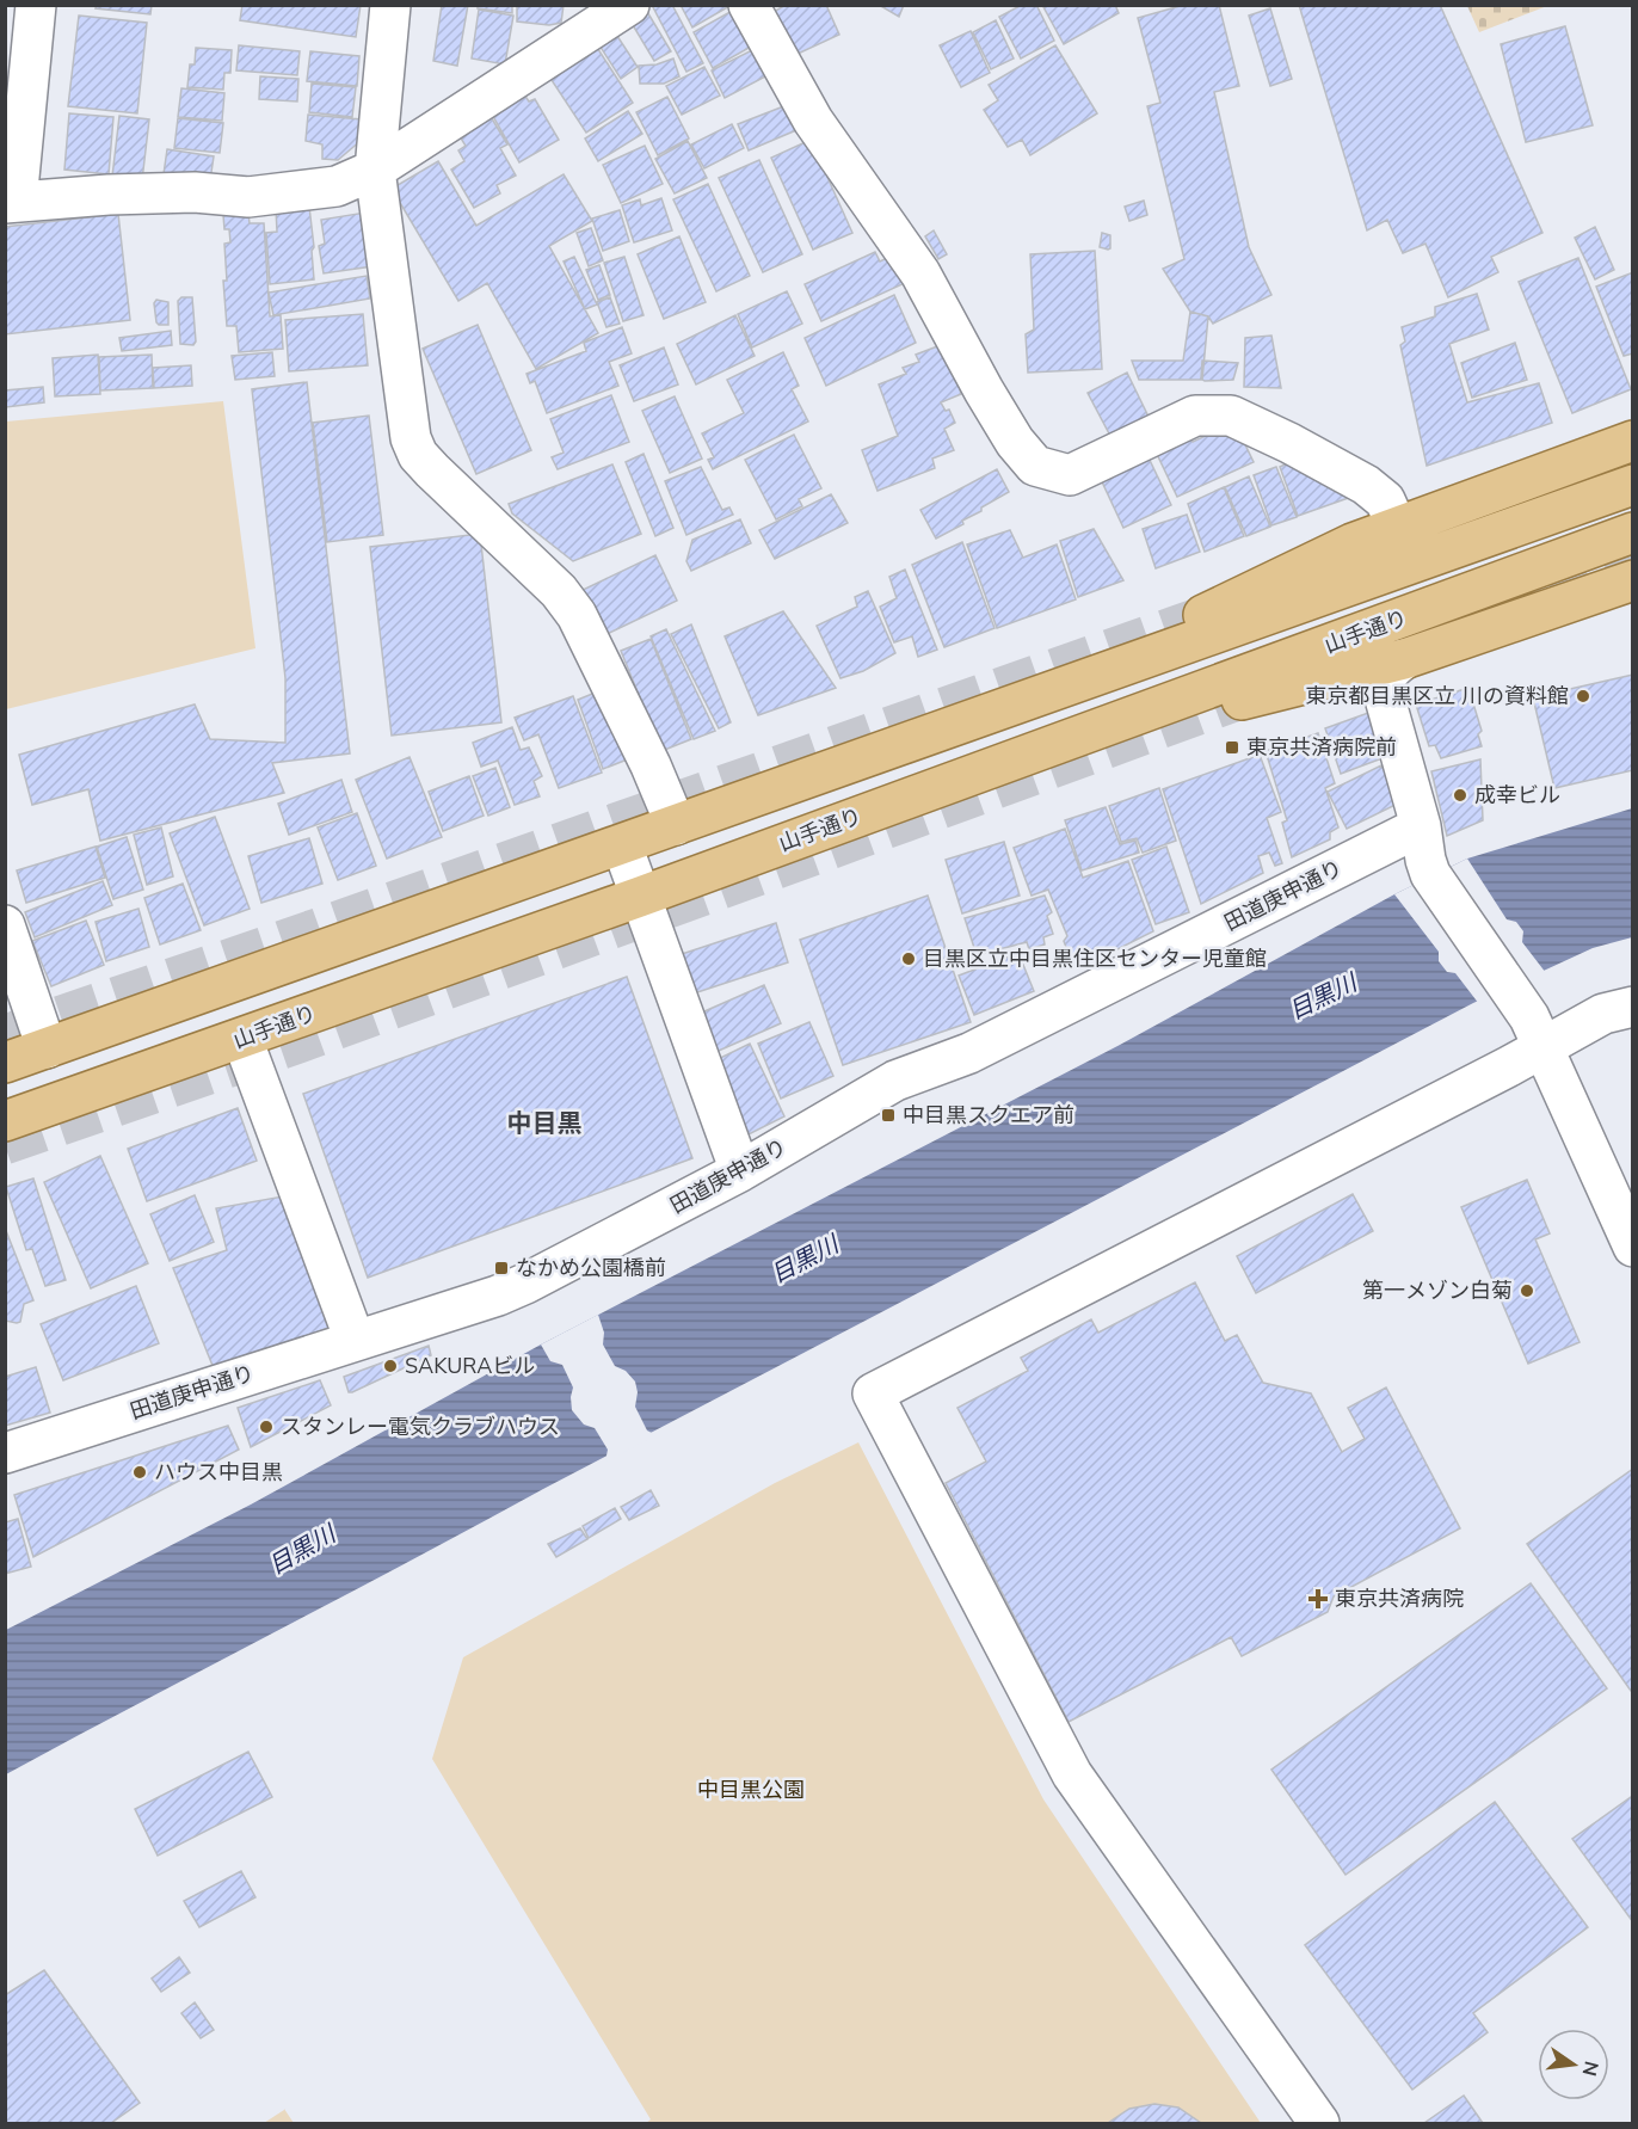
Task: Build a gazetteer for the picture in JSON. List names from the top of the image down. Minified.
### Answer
{"streets":{"main road":["山手通り"],"street":["田道庚申通り"]},"districts":["中目黒"],"water":["目黒川"],"parks":["中目黒公園"],"places":{"other":["東京都目黒区立 川の資料館","成幸ビル","目黒区立中目黒住区センター児童館","第一メゾン白菊","SAKURAビル","スタンレー電気クラブハウス","ハウス中目黒"],"transit":["東京共済病院前","中目黒スクエア前","なかめ公園橋前"],"health":["東京共済病院"]},"north":"right"}
